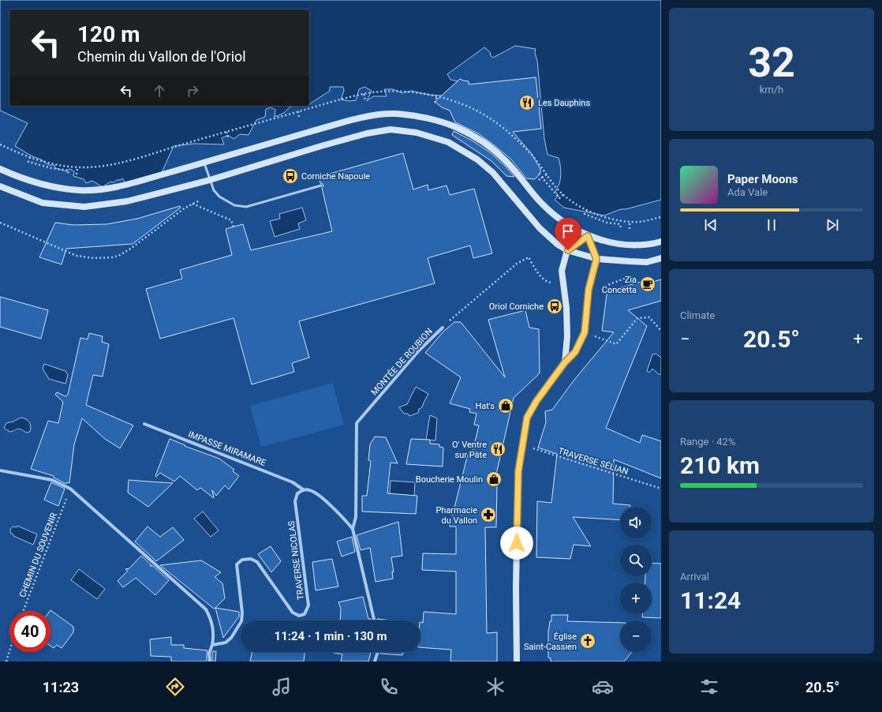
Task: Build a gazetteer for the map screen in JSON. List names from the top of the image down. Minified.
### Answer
{"streets":{"street":["MONTÉE DE ROUBION","IMPASSE MIRAMARE","TRAVERSE NICOLAS"],"path":["TRAVERSE SÉLIAN","CHEMIN DU SOUVENIR"]},"crossings":[["IMPASSE MIRAMARE","TRAVERSE NICOLAS"]],"places":{"restaurant":["Les Dauphins","O' Ventre sur Pâte"],"bus stop":["Corniche Napoule","Oriol Corniche"],"cafe":["Zia Concetta"],"shop":["Hat's","Boucherie Moulin"],"pharmacy":["Pharmacie du Vallon"],"church":["Église Saint-Cassien"]},"page":{"tile":[["32","km/h"],"Climate",["Range · 42%","210 km"],["Arrival","11:24"]],"turn":["120 m","Chemin du Vallon de l'Oriol"],"song":["Paper Moons","Ada Vale"],"heat":["−","20.5°","+"],"map_buttons":["+","−"],"limit":"40","trip":"11:24 · 1 min · 130 m","tabs":["11:23","20.5°"]}}
